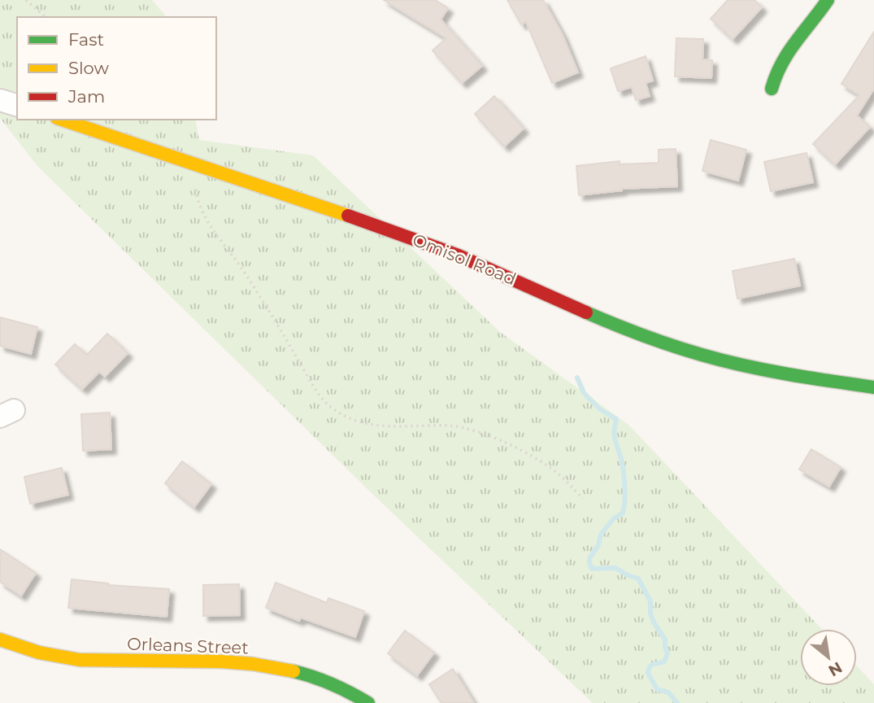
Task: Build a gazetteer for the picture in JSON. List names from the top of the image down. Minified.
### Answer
{"streets":{"street":["Omisol Road","Orleans Street"]},"legend":["Fast","Slow","Jam"],"north":"bottom right"}
